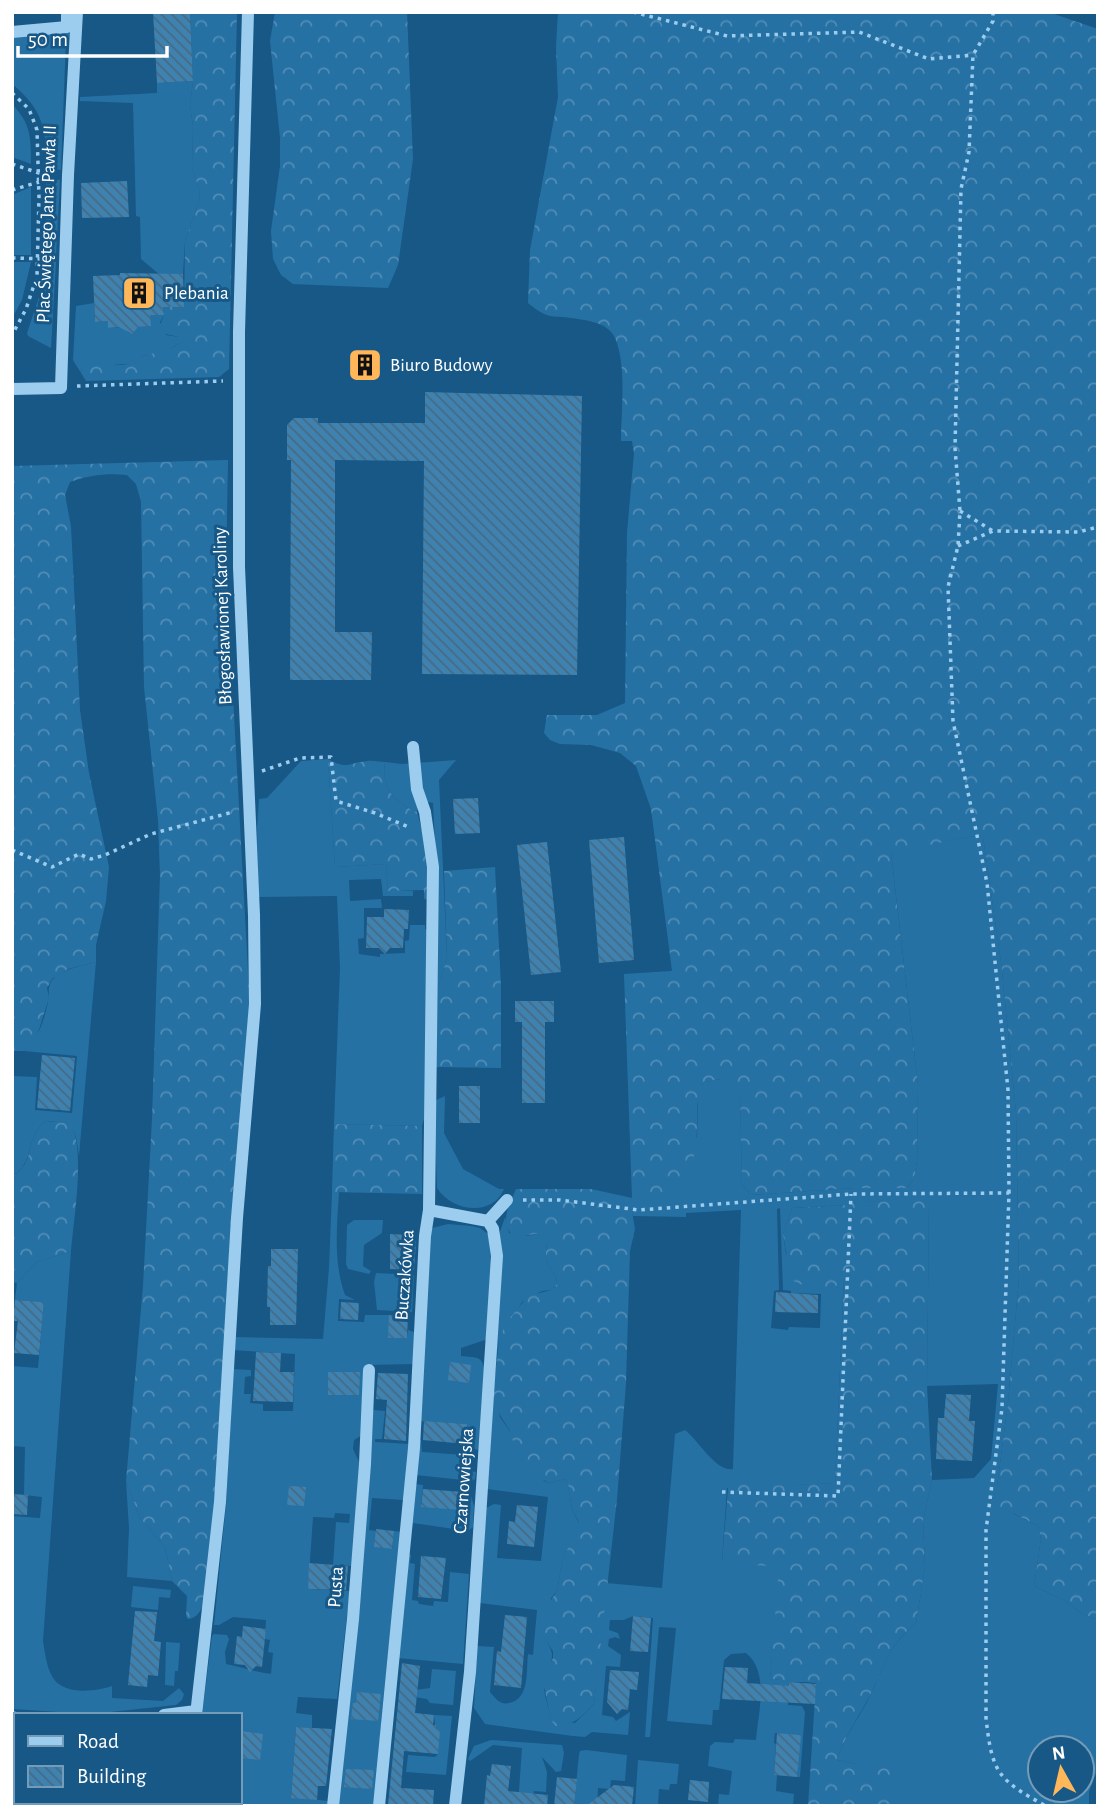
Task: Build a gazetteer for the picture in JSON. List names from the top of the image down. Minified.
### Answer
{"streets":{"street":["Plac Świętego Jana Pawła II","Błogosławionej Karoliny","Buczakówka","Czarnowiejska","Pusta"]},"places":{"building":["Plebania","Biuro Budowy"]},"legend":["Road","Building"],"scale_bar":"50 m","north":"top"}
